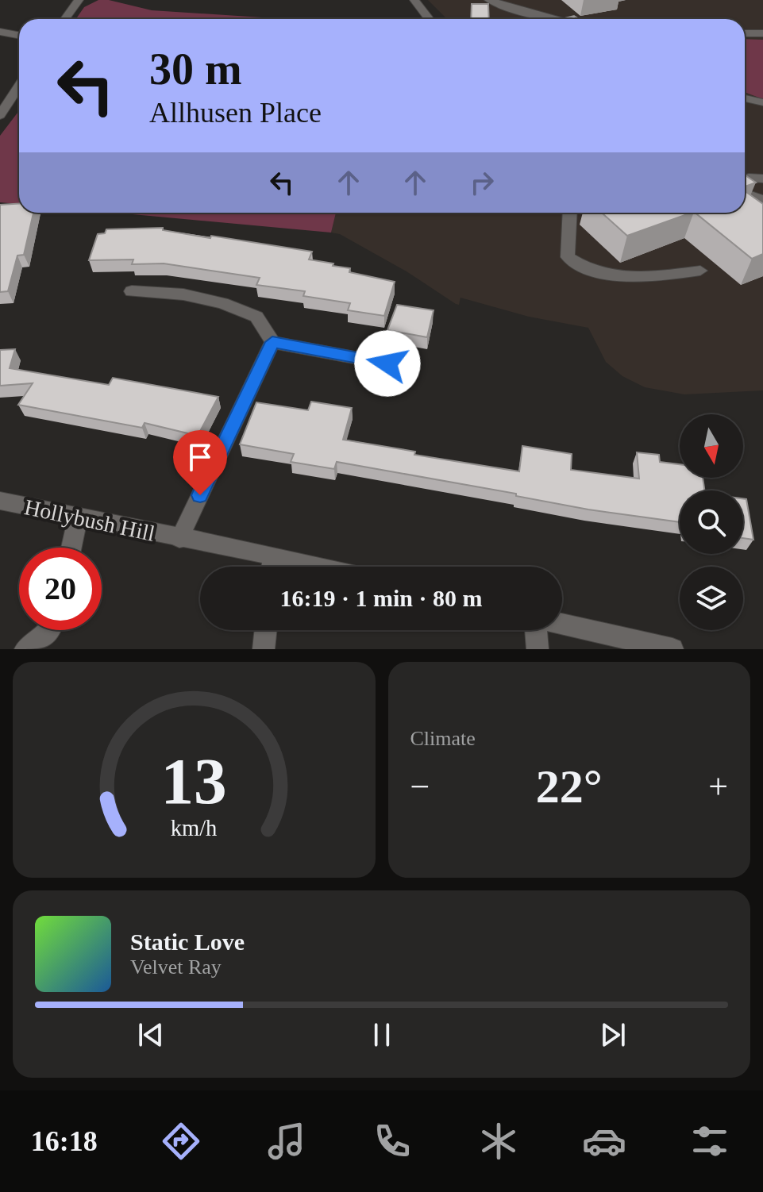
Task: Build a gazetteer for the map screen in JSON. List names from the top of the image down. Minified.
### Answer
{"streets":{"street":["Hollybush Hill"]},"north":"bottom","page":{"turn":["30 m","Allhusen Place"],"limit":"20","trip":"16:19 · 1 min · 80 m","tile":"Climate","heat":["−","22°","+"],"song":["Static Love","Velvet Ray"],"tabs":"16:18","gauge":["13","km/h"]}}
